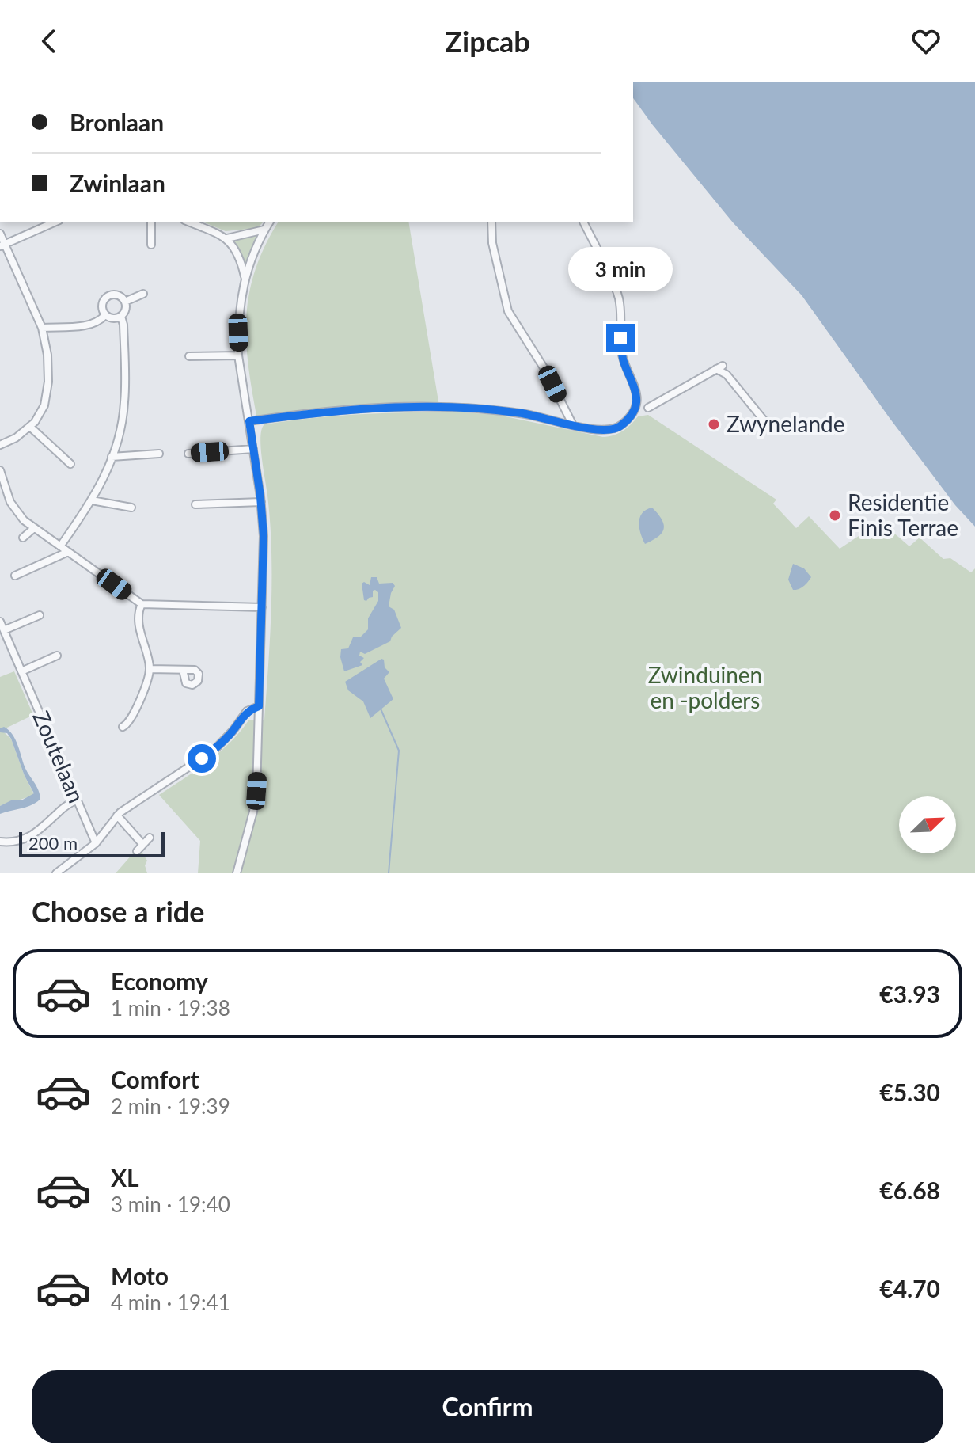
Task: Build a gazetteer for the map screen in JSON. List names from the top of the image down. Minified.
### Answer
{"streets":{"street":["Zoutelaan"]},"parks":["Zwinduinen en -polders"],"places":["Zwynelande","Residentie Finis Terrae"],"scale_bar":"200 m","north":"top right","page":{"header":"Zipcab","banner":["Bronlaan","Zwinlaan"],"bubble":"3 min","scale":"200 m","heading":"Choose a ride","list":[{"name":"Economy","note":"1 min · 19:38","value":"€3.93"},{"name":"Comfort","note":"2 min · 19:39","value":"€5.30"},{"name":"XL","note":"3 min · 19:40","value":"€6.68"},{"name":"Moto","note":"4 min · 19:41","value":"€4.70"}],"buttons":"Confirm"}}
